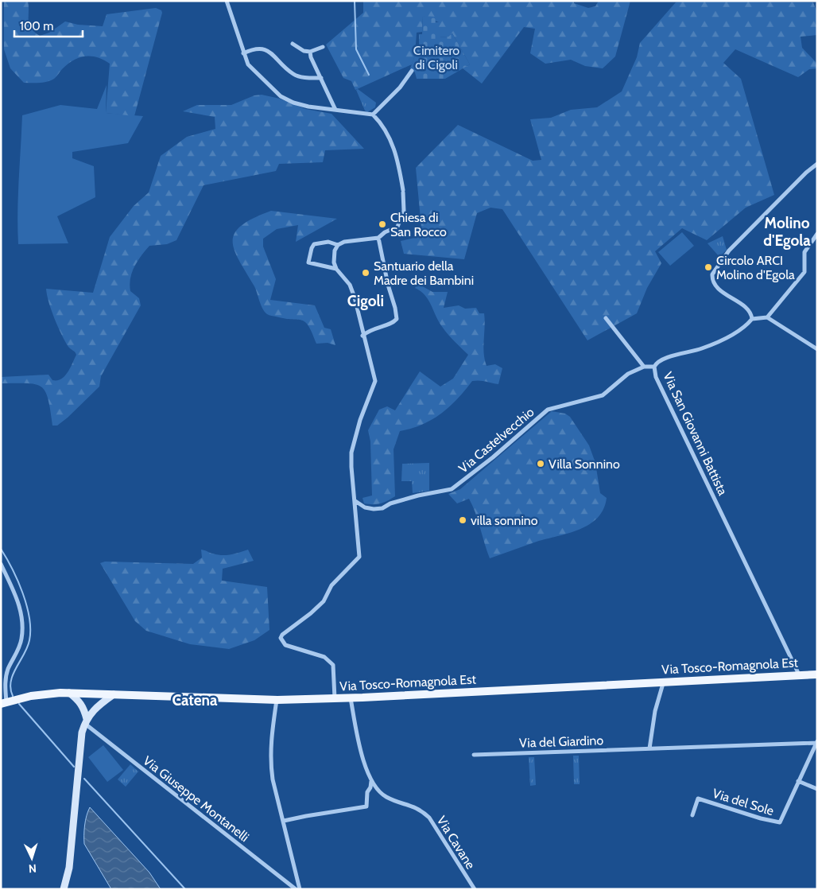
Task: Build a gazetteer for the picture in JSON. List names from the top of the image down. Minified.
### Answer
{"streets":{"main road":["Via Tosco-Romagnola Est"],"street":["Via San Giovanni Battista","Via Castelvecchio","Via del Giardino","Via Giuseppe Montanelli","Via del Sole","Via Cavane"]},"crossings":[["Via San Giovanni Battista","Via Castelvecchio"],["Via San Giovanni Battista","Via Tosco-Romagnola Est"],["Via Tosco-Romagnola Est","Via Cavane"],["Via del Giardino","Via del Sole"]],"districts":["Molino d'Egola","Cigoli","Catena"],"parks":["Cimitero di Cigoli"],"places":["Chiesa di San Rocco","Circolo ARCI Molino d'Egola","Santuario della Madre dei Bambini","Villa Sonnino","villa sonnino"],"scale_bar":"100 m","north":"bottom"}
